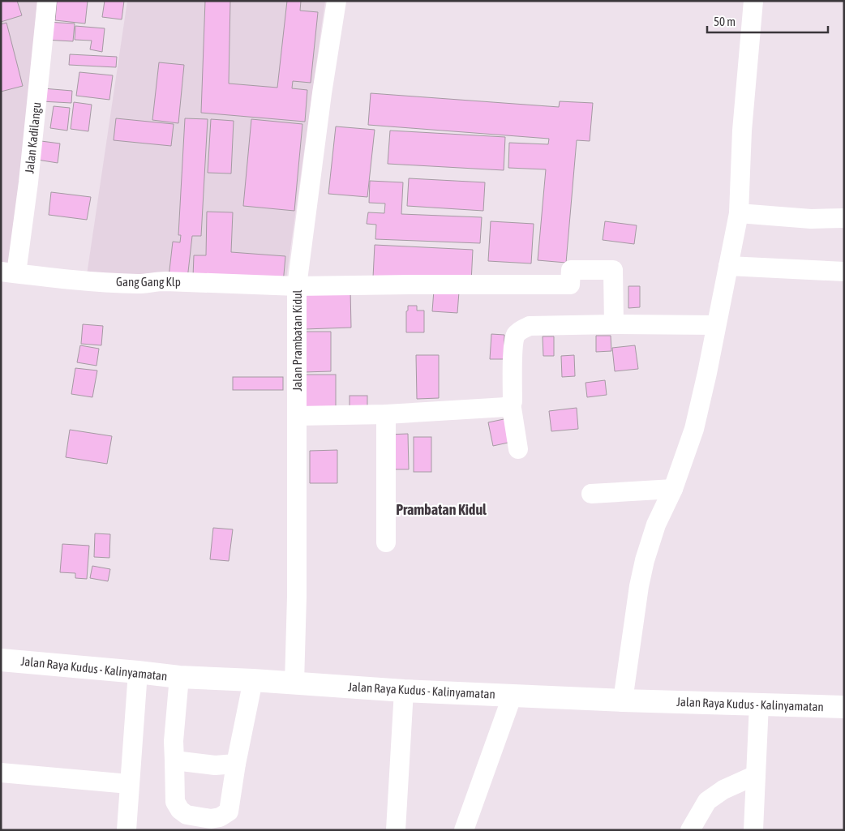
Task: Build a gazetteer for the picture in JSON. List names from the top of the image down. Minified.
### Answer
{"streets":{"main road":["Jalan Raya Kudus - Kalinyamatan"],"street":["Jalan Kadilangu","Gang Gang Klp","Jalan Prambatan Kidul"]},"crossings":[["Jalan Kadilangu","Gang Gang Klp"],["Gang Gang Klp","Jalan Prambatan Kidul"],["Jalan Prambatan Kidul","Jalan Raya Kudus - Kalinyamatan"]],"districts":["Prambatan Kidul"],"scale_bar":"50 m"}
